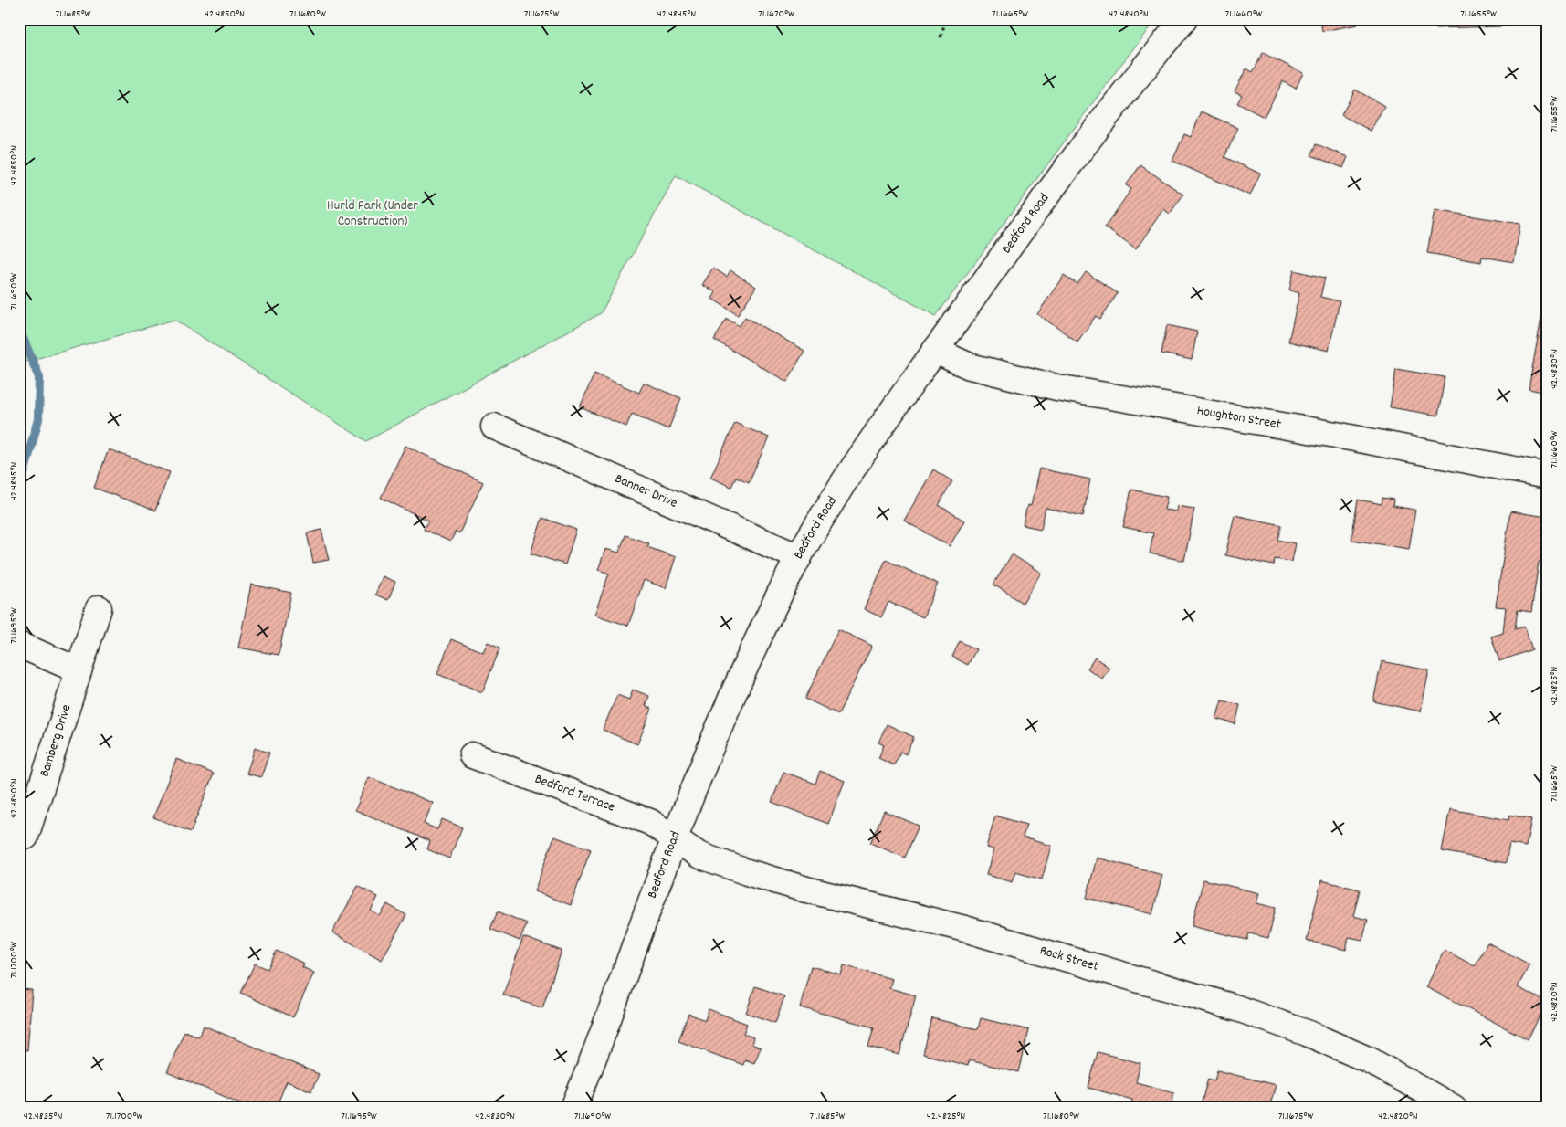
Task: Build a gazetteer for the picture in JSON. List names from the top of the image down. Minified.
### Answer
{"streets":{"street":["Bedford Road","Houghton Street","Banner Drive","Bamberg Drive","Bedford Terrace","Rock Street"]},"crossings":[["Bedford Road","Houghton Street"],["Bedford Road","Banner Drive"],["Bedford Road","Bedford Terrace"],["Bedford Road","Rock Street"],["Bedford Terrace","Rock Street"]],"parks":["Hurld Park (Under Construction)"],"coordinates":["71.1685°W","42.4850°N","71.1680°W","71.1675°W","42.4845°N","71.1670°W","71.1665°W","42.4840°N","71.1660°W","71.1655°W","71.1690°W","42.4830°N","71.1695°W","42.4825°N","71.1700°W","42.4820°N","42.4835°N"]}
